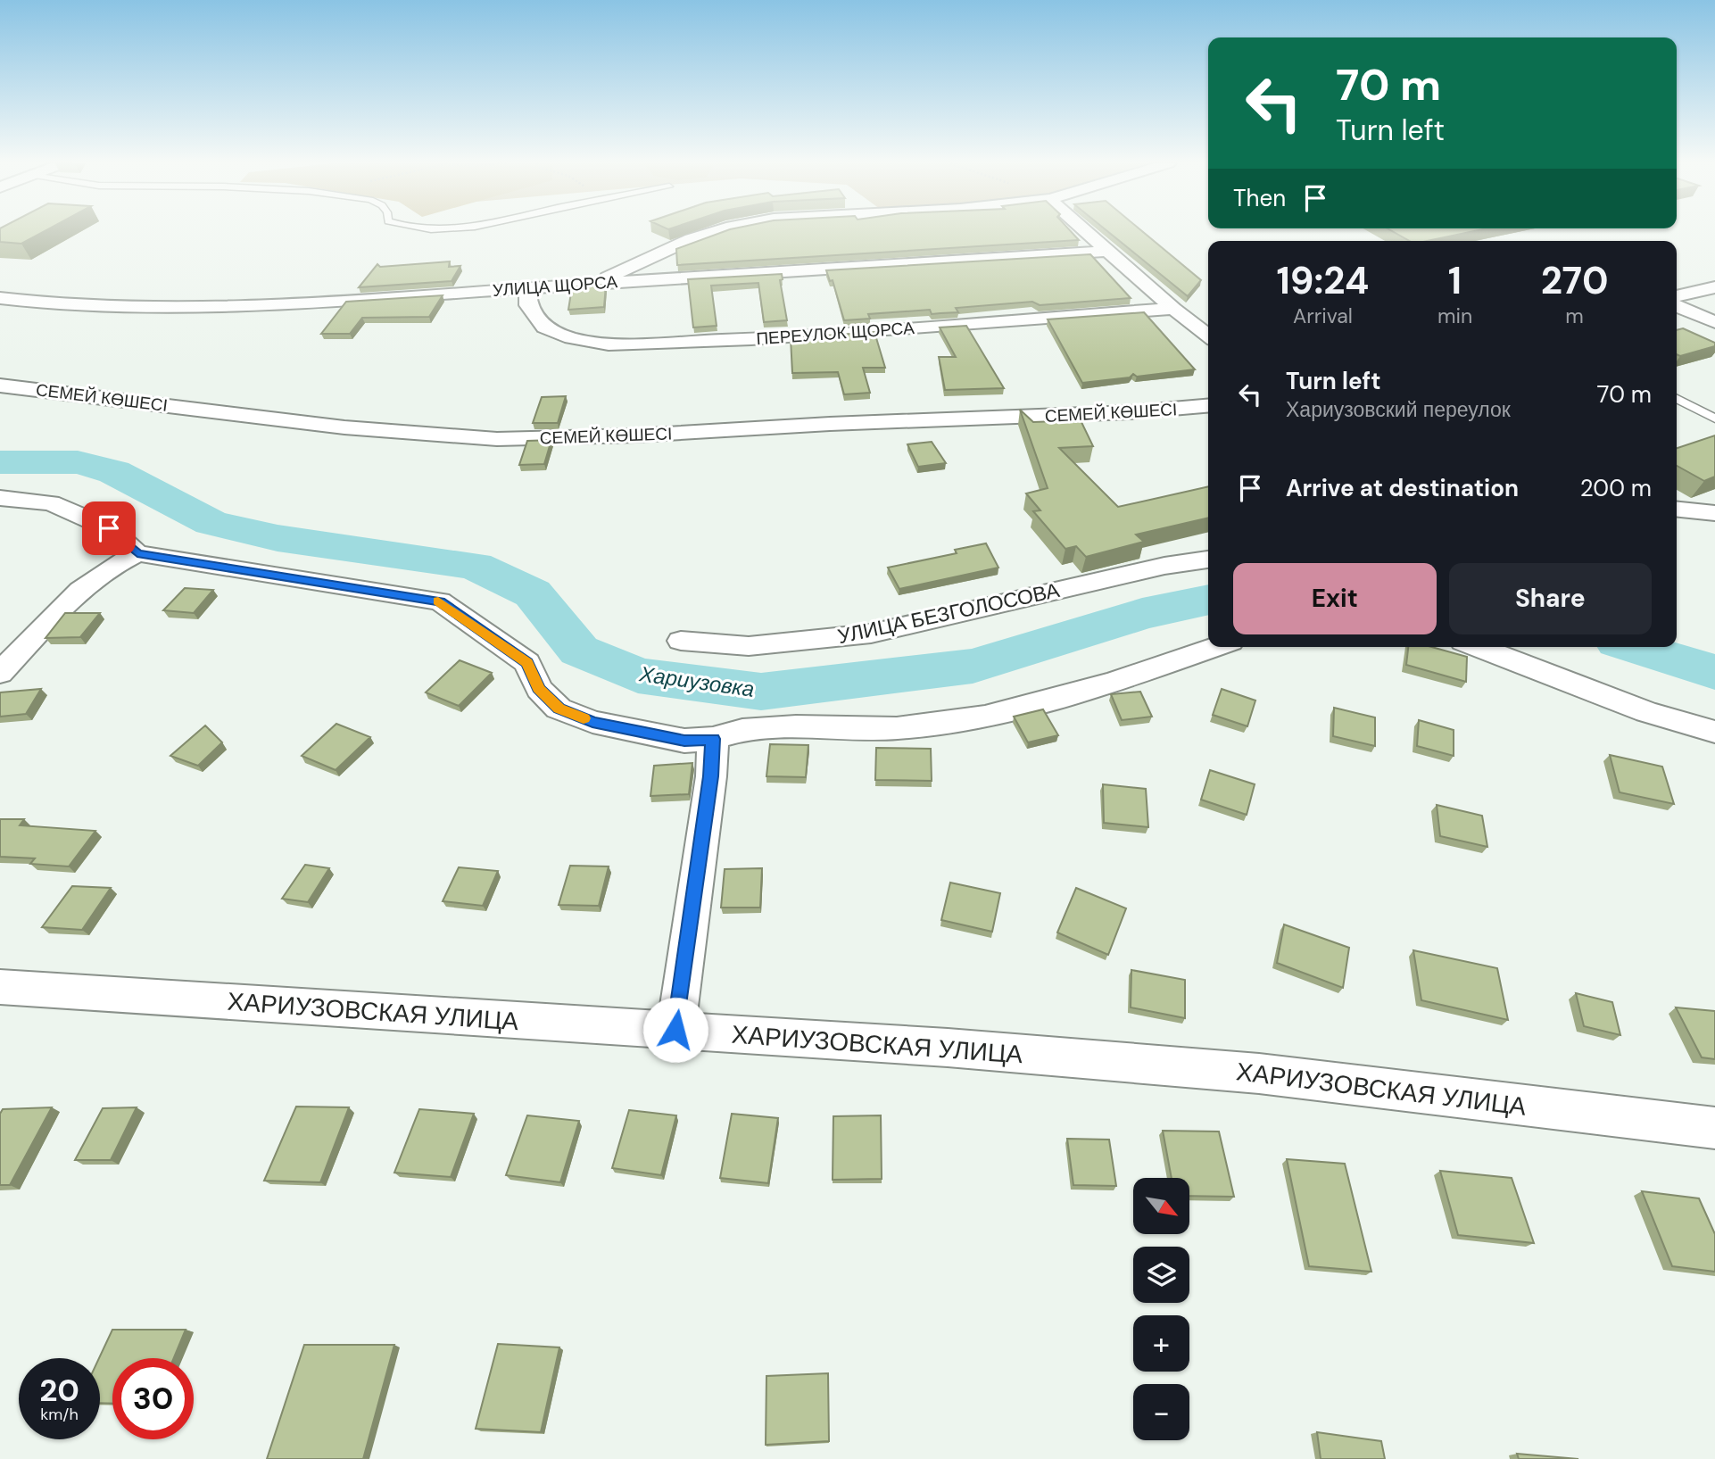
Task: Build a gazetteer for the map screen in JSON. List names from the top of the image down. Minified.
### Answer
{"streets":{"street":["УЛИЦА ЩОРСА","ПЕРЕУЛОК ЩОРСА","СЕМЕЙ КӨШЕСІ","УЛИЦА БЕЗГОЛОСОВА","ХАРИУЗОВСКАЯ УЛИЦА"]},"crossings":[["УЛИЦА ЩОРСА","ПЕРЕУЛОК ЩОРСА"]],"water":["Хариузовка"],"north":"bottom right","page":{"turn":["70 m","Turn left"],"then":"Then","eta":["19:24","Arrival","1","min","270","m"],"list":[{"name":"Turn left","note":"Хариузовский переулок","value":"70 m"},{"name":"Arrive at destination","value":"200 m"}],"buttons":["Exit","Share"],"map_buttons":["+","−"],"speed":"20 km/h","limit":"30"}}
